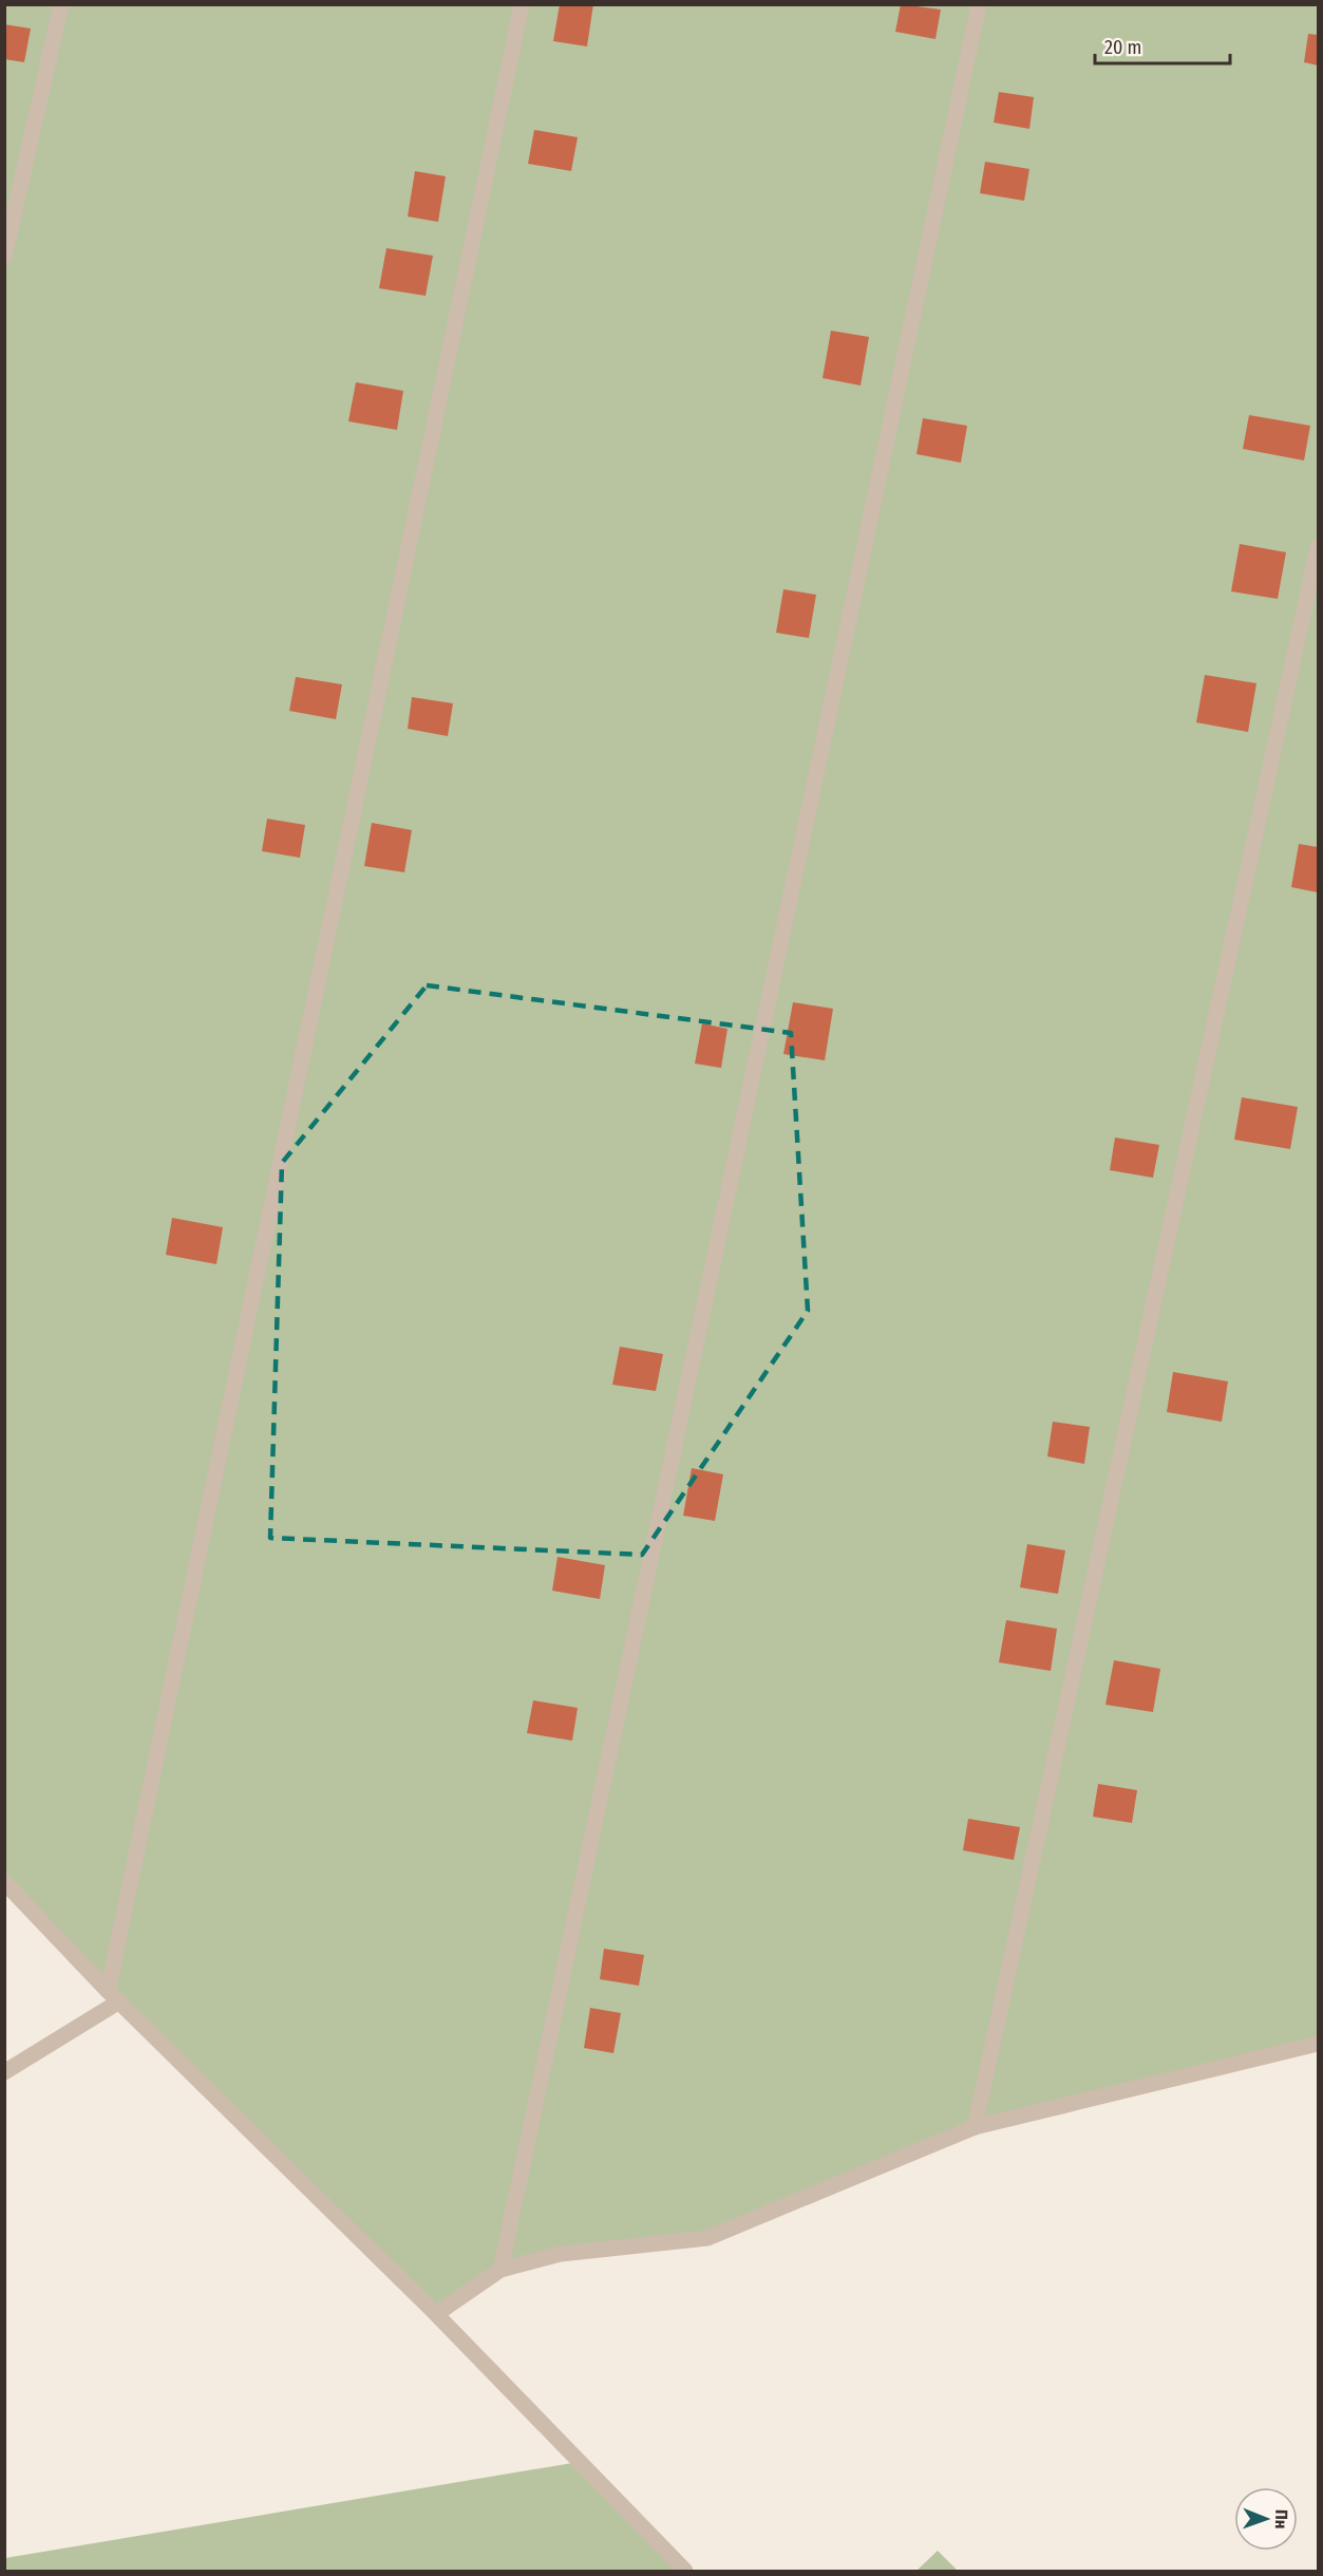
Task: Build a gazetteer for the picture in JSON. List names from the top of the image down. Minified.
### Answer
{"scale_bar":"20 m","north":"right"}
